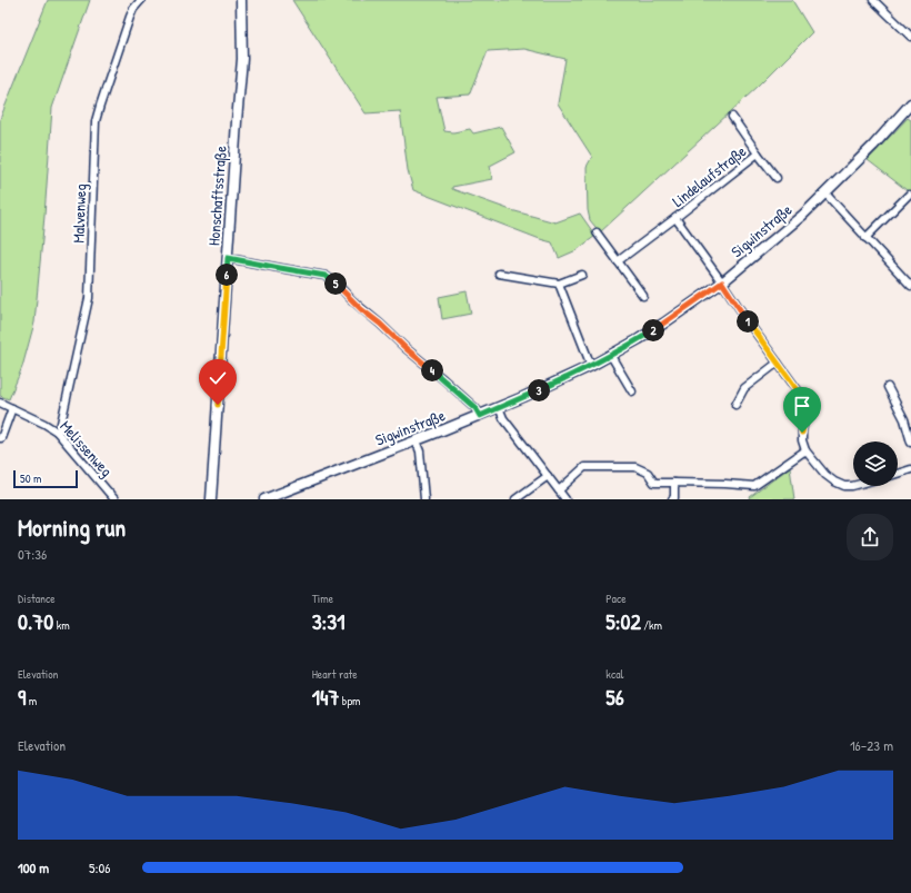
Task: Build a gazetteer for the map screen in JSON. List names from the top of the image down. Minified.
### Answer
{"streets":{"street":["Lindelaufstraße","Honschaftsstraße","Malvenweg","Sigwinstraße","Melissenweg"]},"crossings":[["Lindelaufstraße","Sigwinstraße"],["Malvenweg","Melissenweg"]],"scale_bar":"50 m","page":{"pins":["6","5","1","2","4","3"],"scale":"50 m","heading":["Morning run","07:36"],"stats":[["Distance","0.70 km"],["Time","3:31"],["Pace","5:02 /km"],["Elevation","9 m"],["Heart rate","147 bpm"],["kcal","56"]],"chart":["Elevation","16–23 m"],"list":[{"name":"100 m","note":"5:06"}]}}
